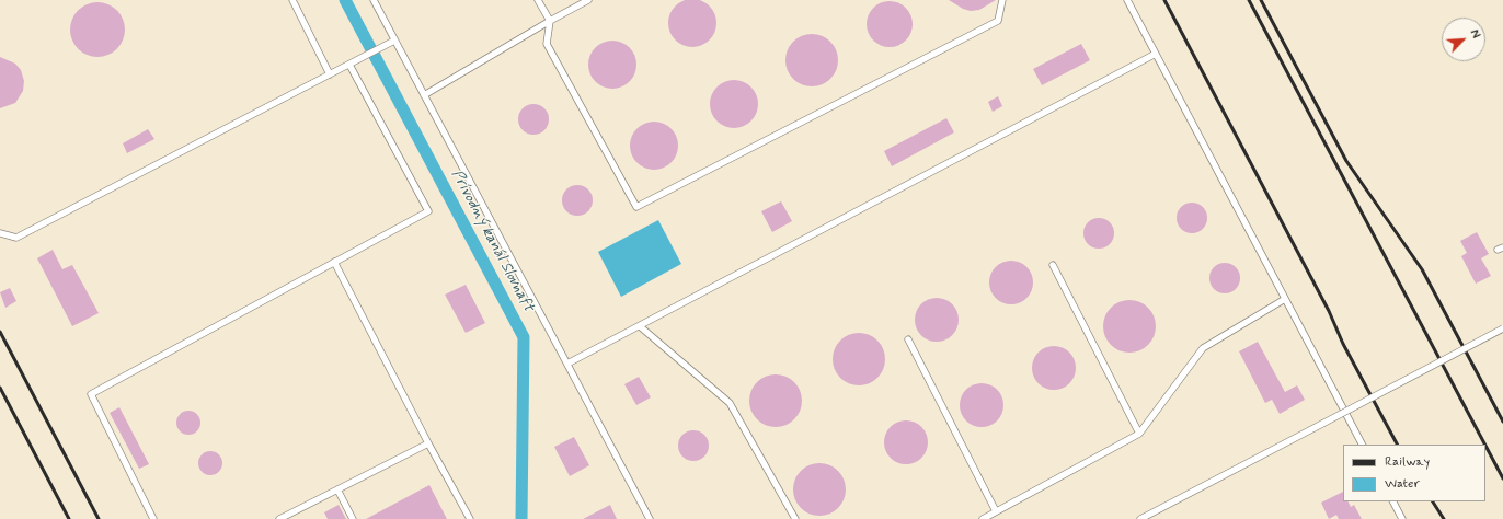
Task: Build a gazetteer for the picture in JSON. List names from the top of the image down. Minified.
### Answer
{"water":["Prívodný kanál Slovnaft"],"legend":["Railway","Water"],"north":"top right"}
